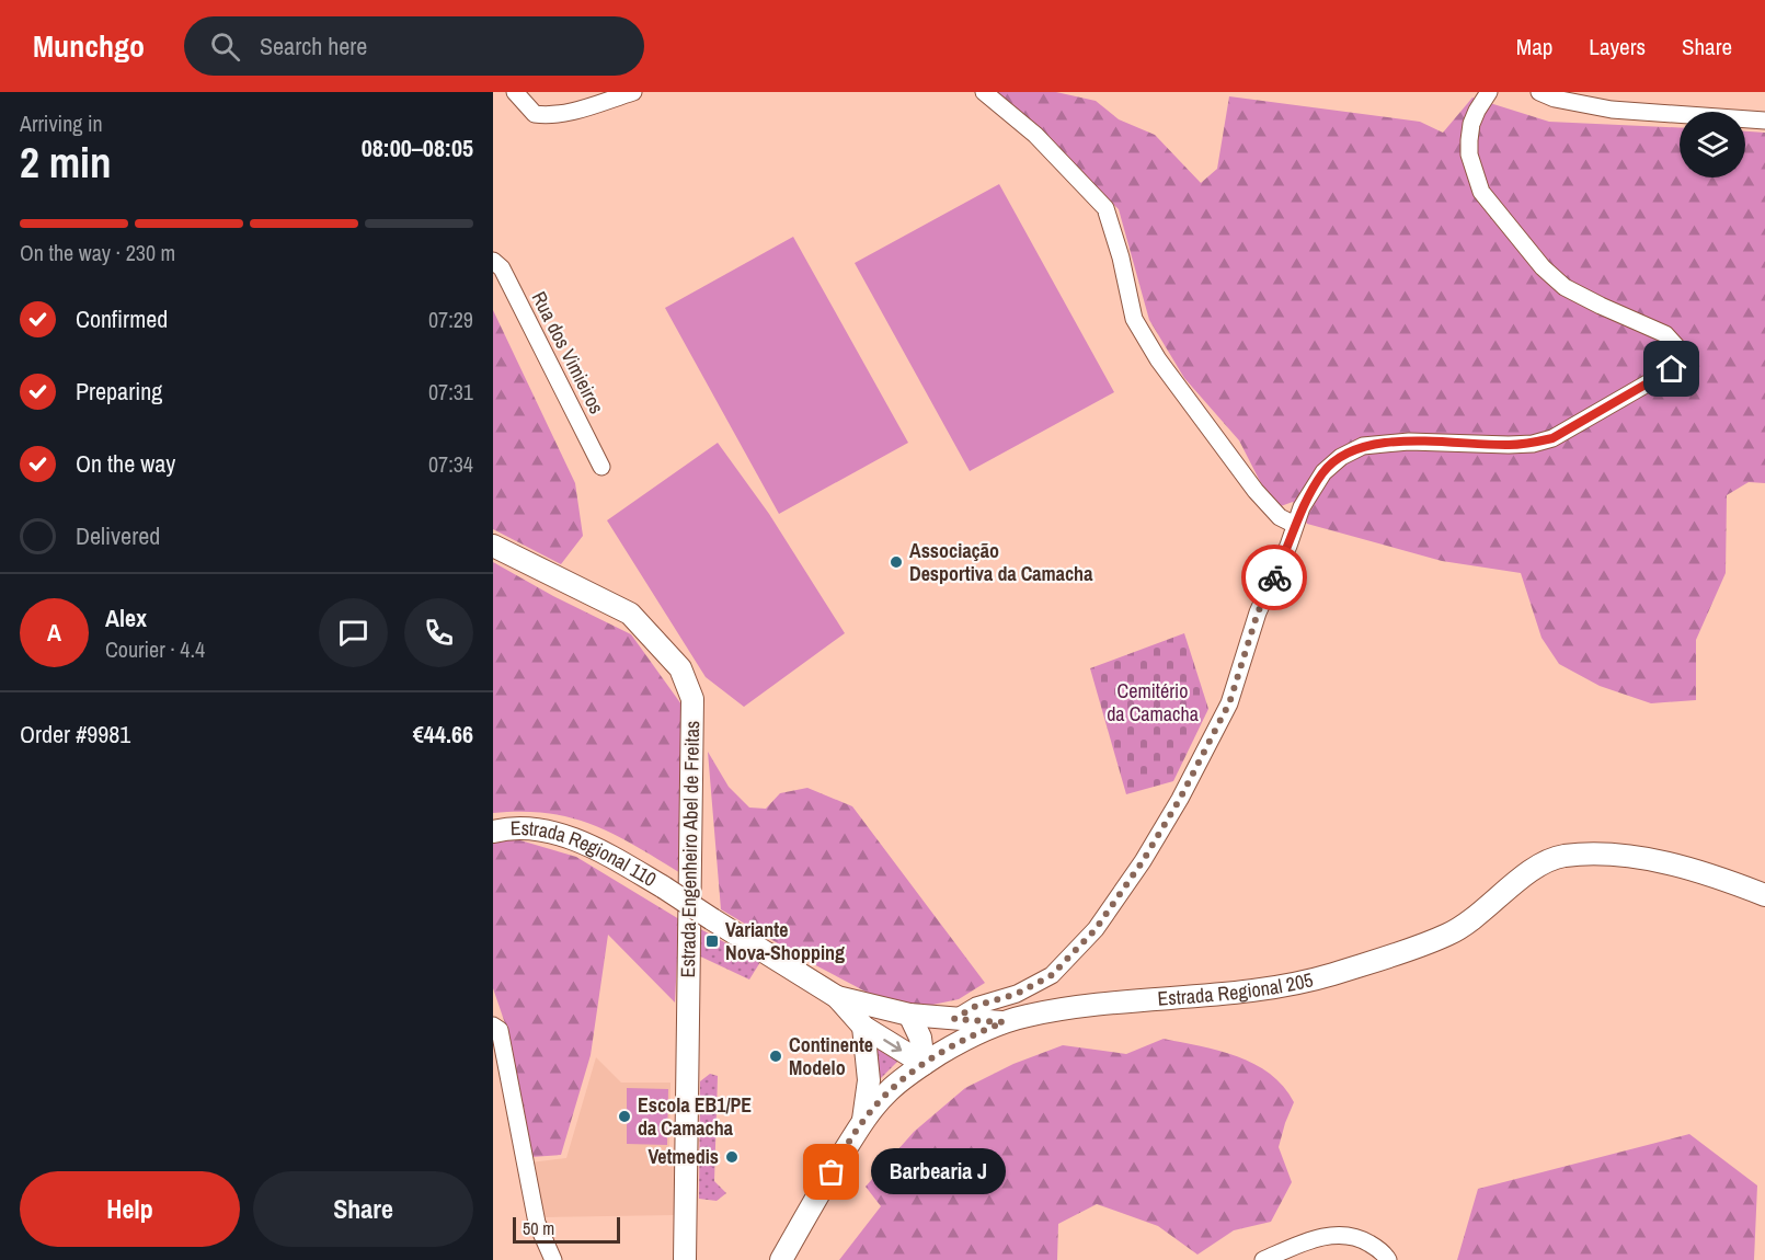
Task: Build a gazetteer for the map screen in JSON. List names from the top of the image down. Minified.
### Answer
{"streets":{"main road":["Estrada Engenheiro Abel de Freitas","Estrada Regional 110","Estrada Regional 205"],"street":["Rua dos Vimieiros"]},"crossings":[["Estrada Regional 110","Estrada Regional 205"]],"parks":["Cemitério da Camacha"],"places":{"other":["Associação Desportiva da Camacha","Continente Modelo","Escola EB1/PE da Camacha","Vetmedis","Barbearia J"],"transit":["Variante Nova-Shopping"]},"scale_bar":"50 m","page":{"header":"Munchgo","search":"Search here","nav":["Map","Layers","Share"],"heading":["2 min","Arriving in","08:00–08:05"],"panel":["Alex","Courier · 4.4","Order #9981","€44.66"],"bar":"On the way · 230 m","list":[["Confirmed","07:29"],["Preparing","07:31"],["On the way","07:34"],"Delivered"],"round":"A","bubble":"Barbearia J","buttons":["Help","Share"],"scale":"50 m"}}
